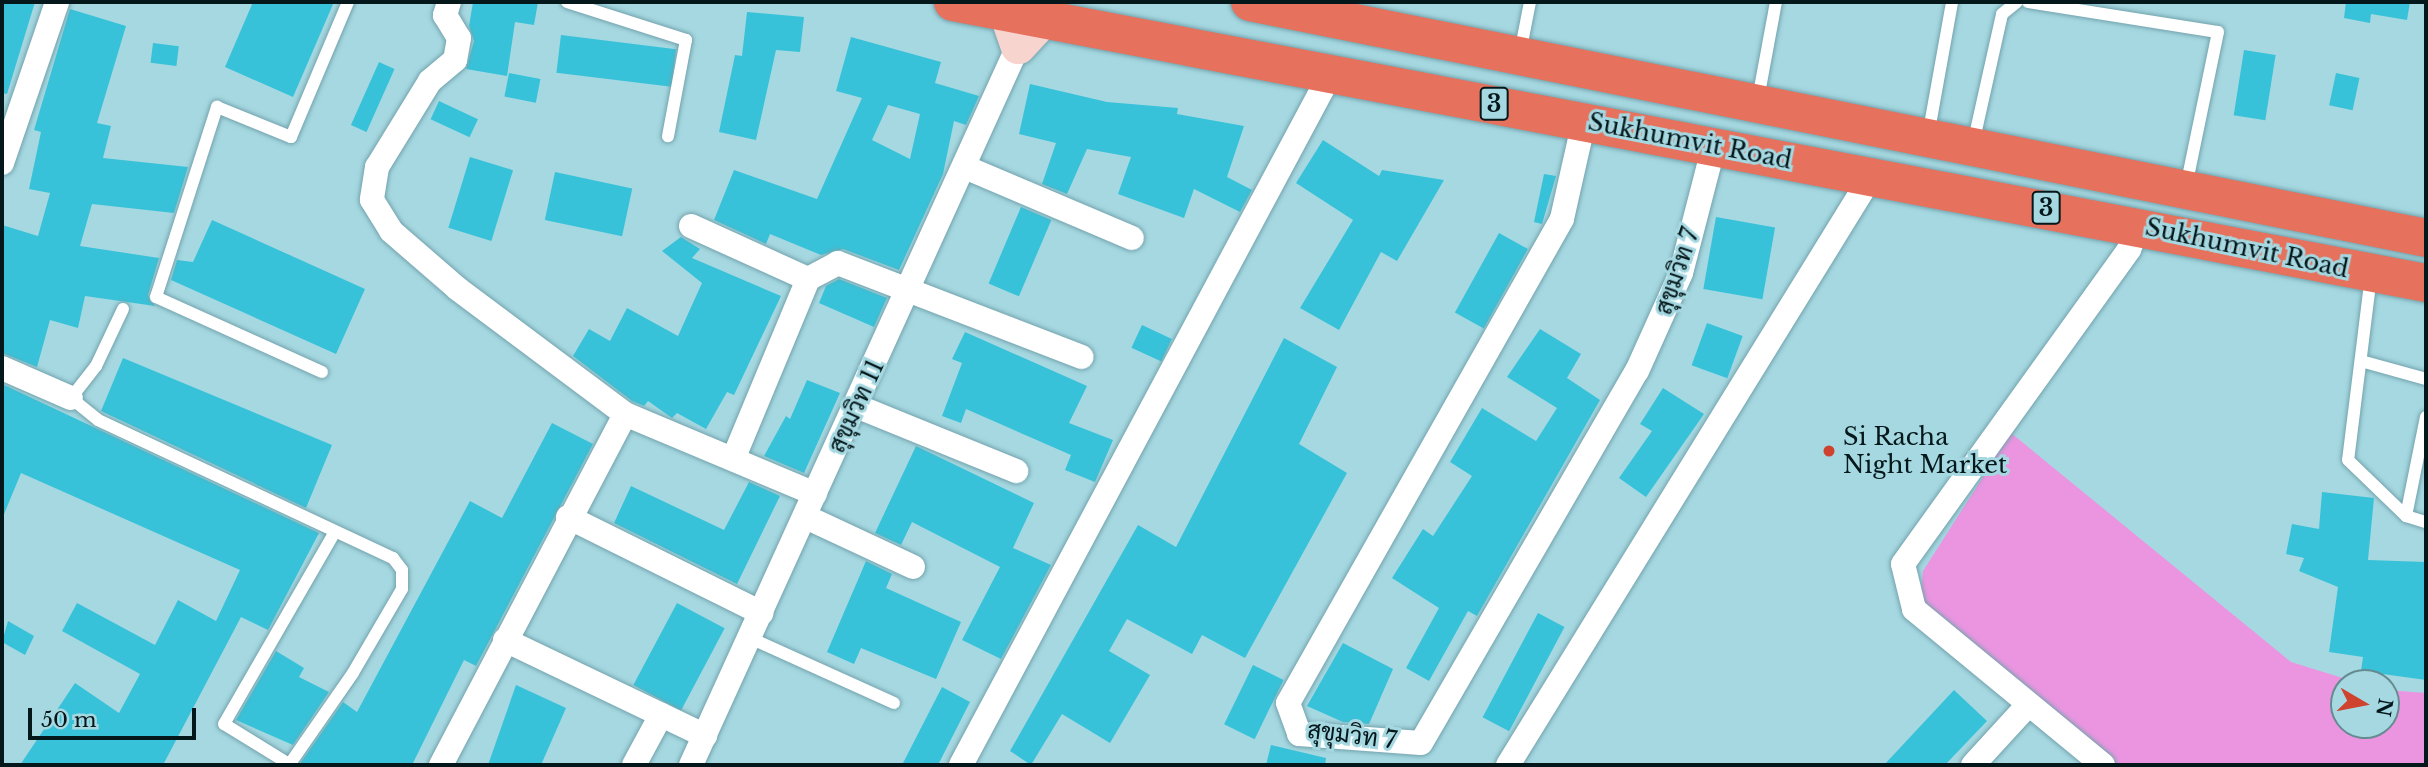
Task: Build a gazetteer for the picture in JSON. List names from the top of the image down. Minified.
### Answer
{"streets":{"highway":["3","Sukhumvit Road"],"street":["สุขุมวิท 7","สุขุมวิท 11"]},"crossings":[["Sukhumvit Road","สุขุมวิท 7"],["Sukhumvit Road","สุขุมวิท 11"]],"places":["Si Racha Night Market"],"scale_bar":"50 m","north":"right"}
